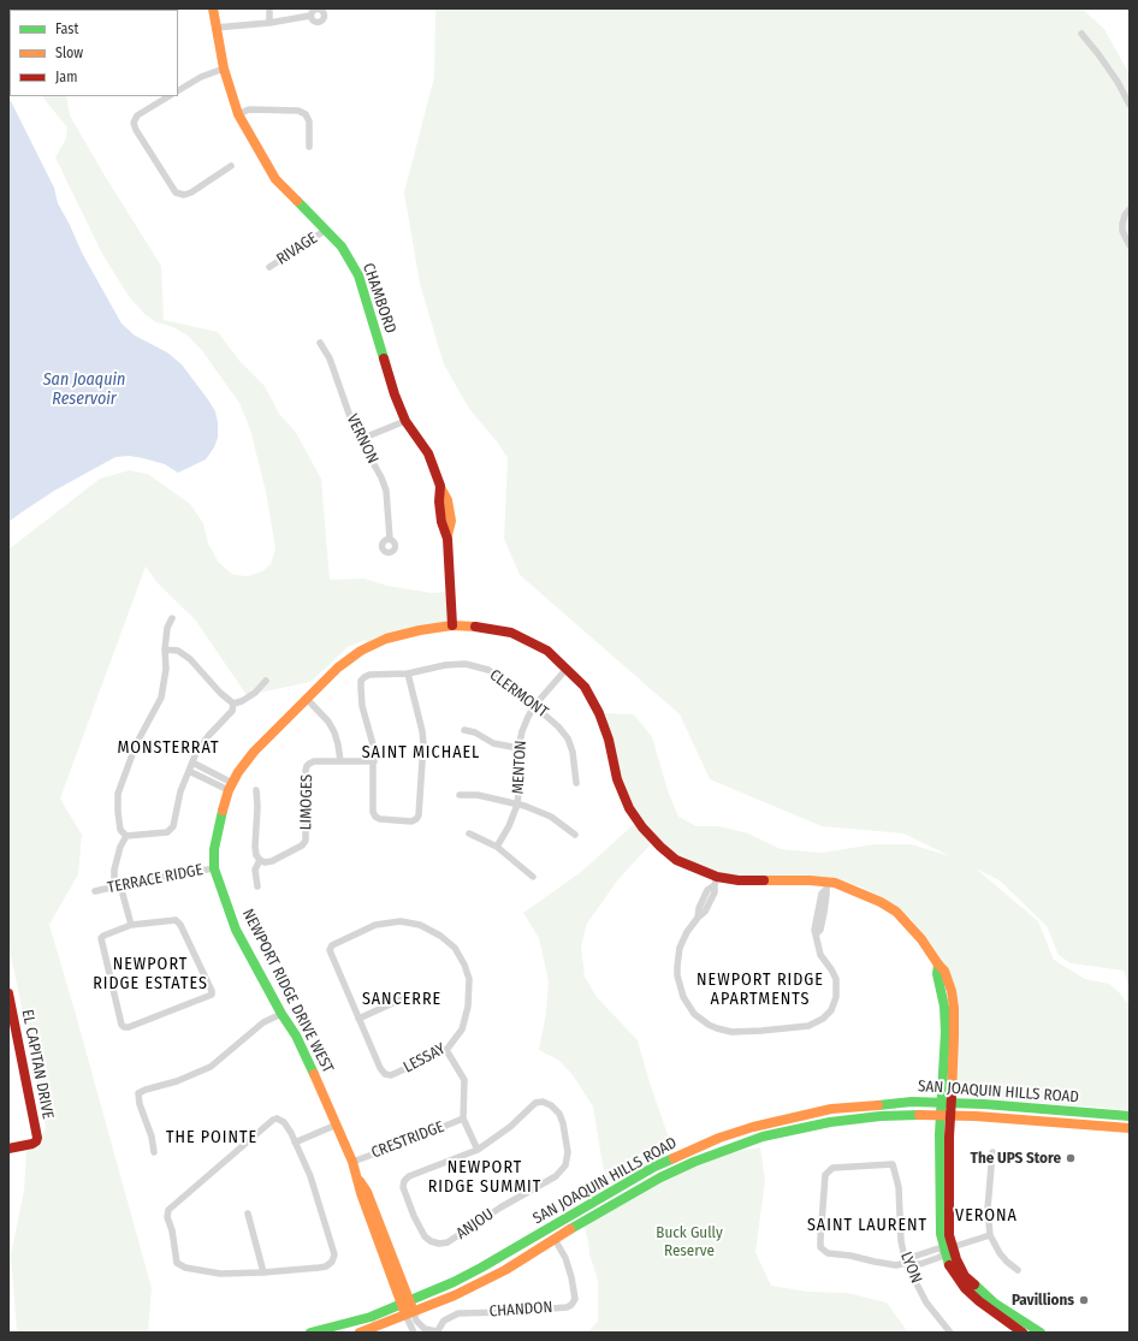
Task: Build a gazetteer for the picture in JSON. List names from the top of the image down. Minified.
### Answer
{"streets":{"street":["RIVAGE","CHAMBORD","VERNON","CLERMONT","MENTON","LIMOGES","TERRACE RIDGE","NEWPORT RIDGE DRIVE WEST","LESSAY","EL CAPITAN DRIVE","SAN JOAQUIN HILLS ROAD","CRESTRIDGE","ANJOU","LYON","CHANDON"]},"crossings":[["RIVAGE","CHAMBORD"],["CLERMONT","MENTON"],["TERRACE RIDGE","NEWPORT RIDGE DRIVE WEST"],["NEWPORT RIDGE DRIVE WEST","SAN JOAQUIN HILLS ROAD"],["NEWPORT RIDGE DRIVE WEST","CRESTRIDGE"],["SAN JOAQUIN HILLS ROAD","CHANDON"]],"districts":["MONSTERRAT","SAINT MICHAEL","NEWPORT RIDGE ESTATES","NEWPORT RIDGE APARTMENTS","SANCERRE","THE POINTE","NEWPORT RIDGE SUMMIT","VERONA","SAINT LAURENT"],"water":["San Joaquin Reservoir"],"parks":["Buck Gully Reserve"],"places":["The UPS Store","Pavillions"],"legend":["Fast","Slow","Jam"]}
